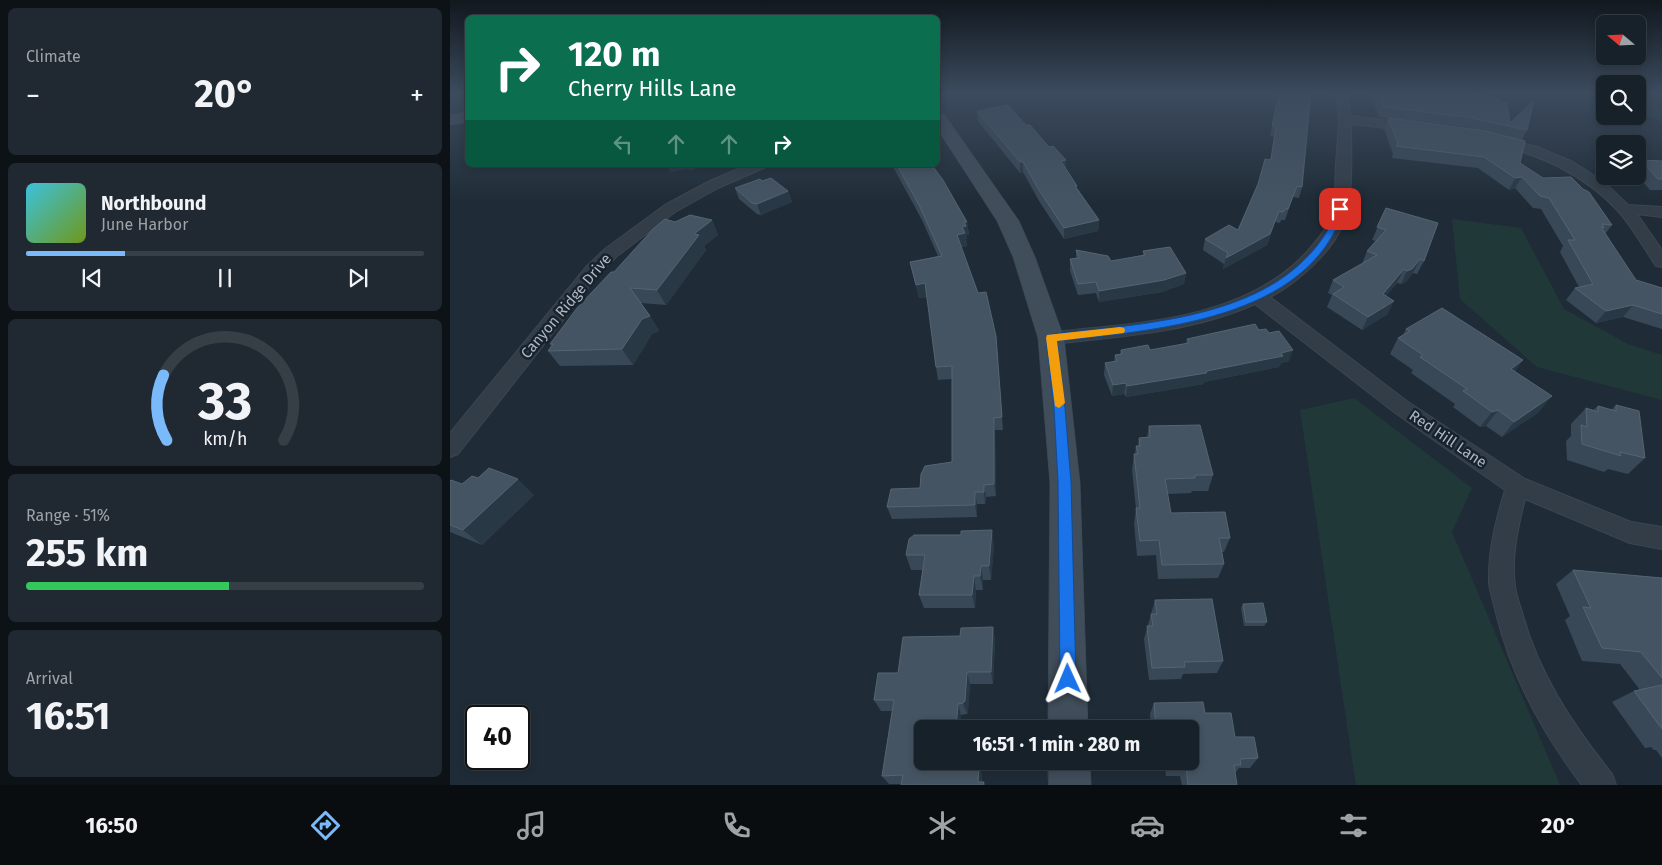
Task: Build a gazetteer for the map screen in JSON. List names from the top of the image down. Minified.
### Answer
{"streets":{"street":["Canyon Ridge Drive","Red Hill Lane"]},"north":"left","page":{"tile":["Climate",["Range · 51%","255 km"],["Arrival","16:51"]],"turn":["120 m","Cherry Hills Lane"],"heat":["−","20°","+"],"song":["Northbound","June Harbor"],"limit":"40","trip":"16:51 · 1 min · 280 m","tabs":["16:50","20°"],"gauge":["33","km/h"]}}
